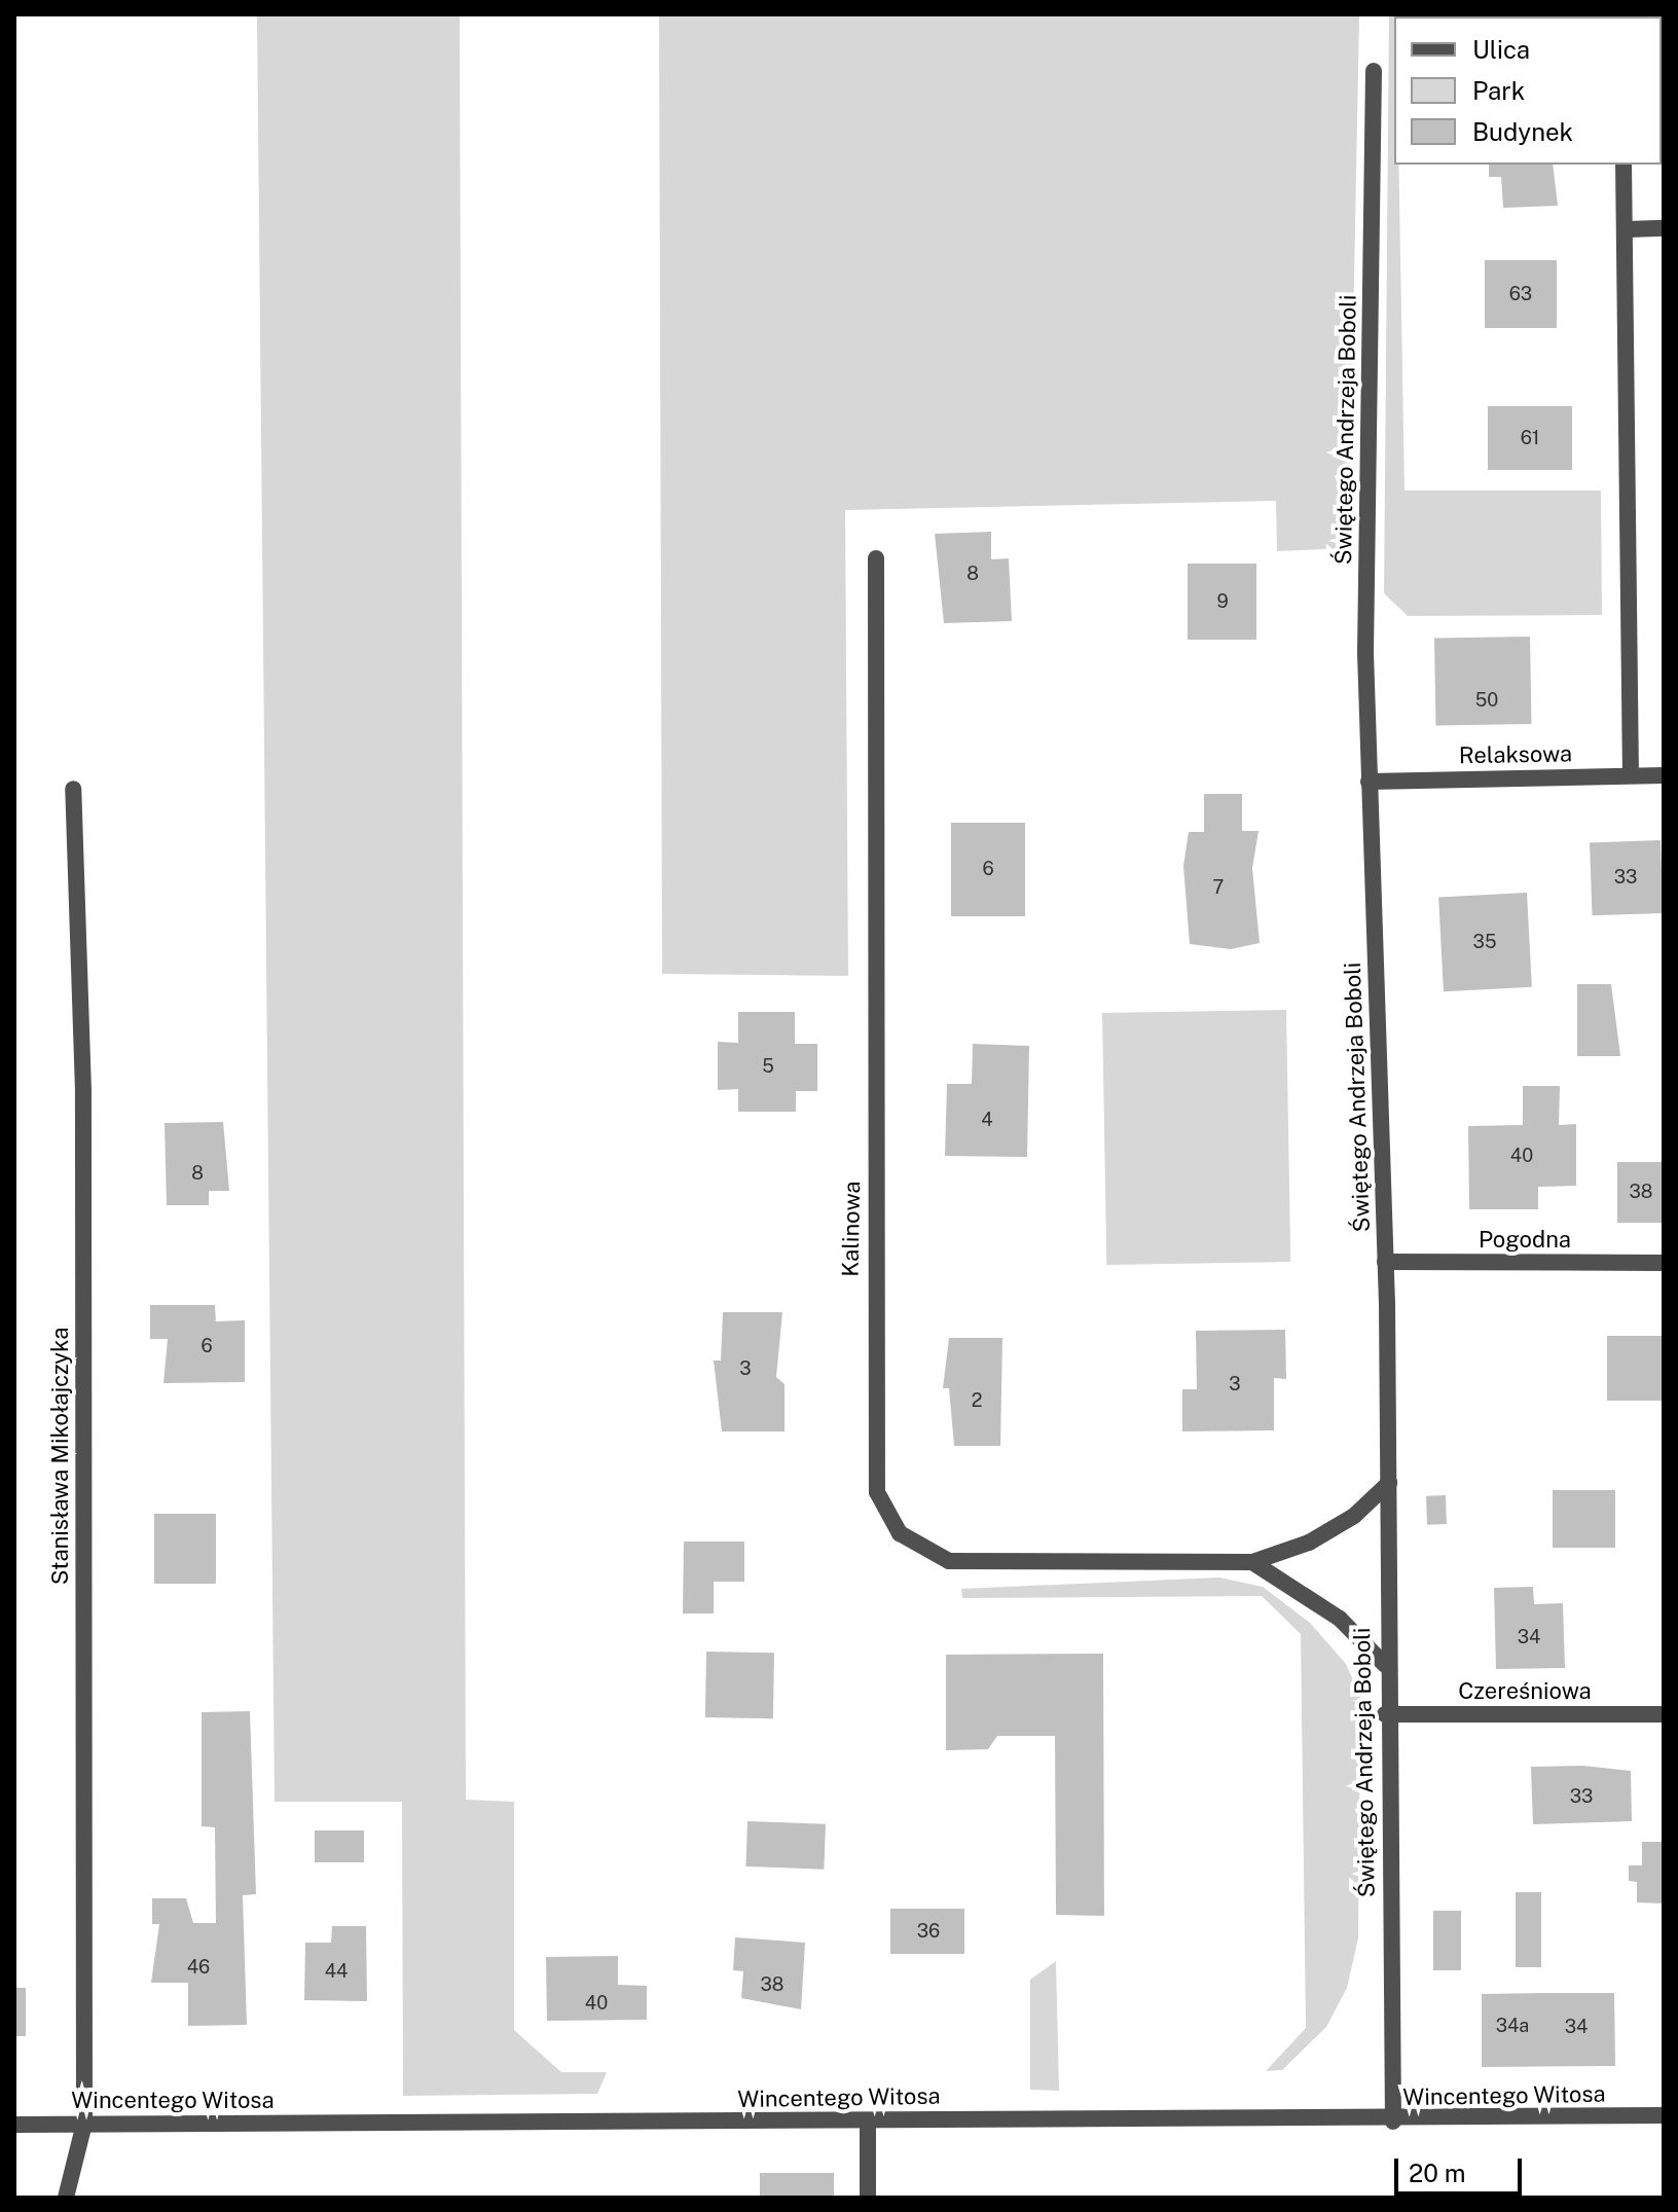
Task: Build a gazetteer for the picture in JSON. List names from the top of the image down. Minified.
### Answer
{"streets":{"street":["Świętego Andrzeja Boboli","Relaksowa","Kalinowa","Pogodna","Stanisława Mikołajczyka","Czereśniowa","Wincentego Witosa"]},"crossings":[["Świętego Andrzeja Boboli","Relaksowa"],["Świętego Andrzeja Boboli","Kalinowa"],["Świętego Andrzeja Boboli","Pogodna"],["Świętego Andrzeja Boboli","Czereśniowa"],["Świętego Andrzeja Boboli","Wincentego Witosa"],["Stanisława Mikołajczyka","Wincentego Witosa"]],"house_numbers":["63","61","8","9","50","6","33","7","35","5","4","40","8","38","6","3","3","2","34","33","36","46","44","38","40","34a","34"],"legend":["Ulica","Park","Budynek"],"scale_bar":"20 m"}
